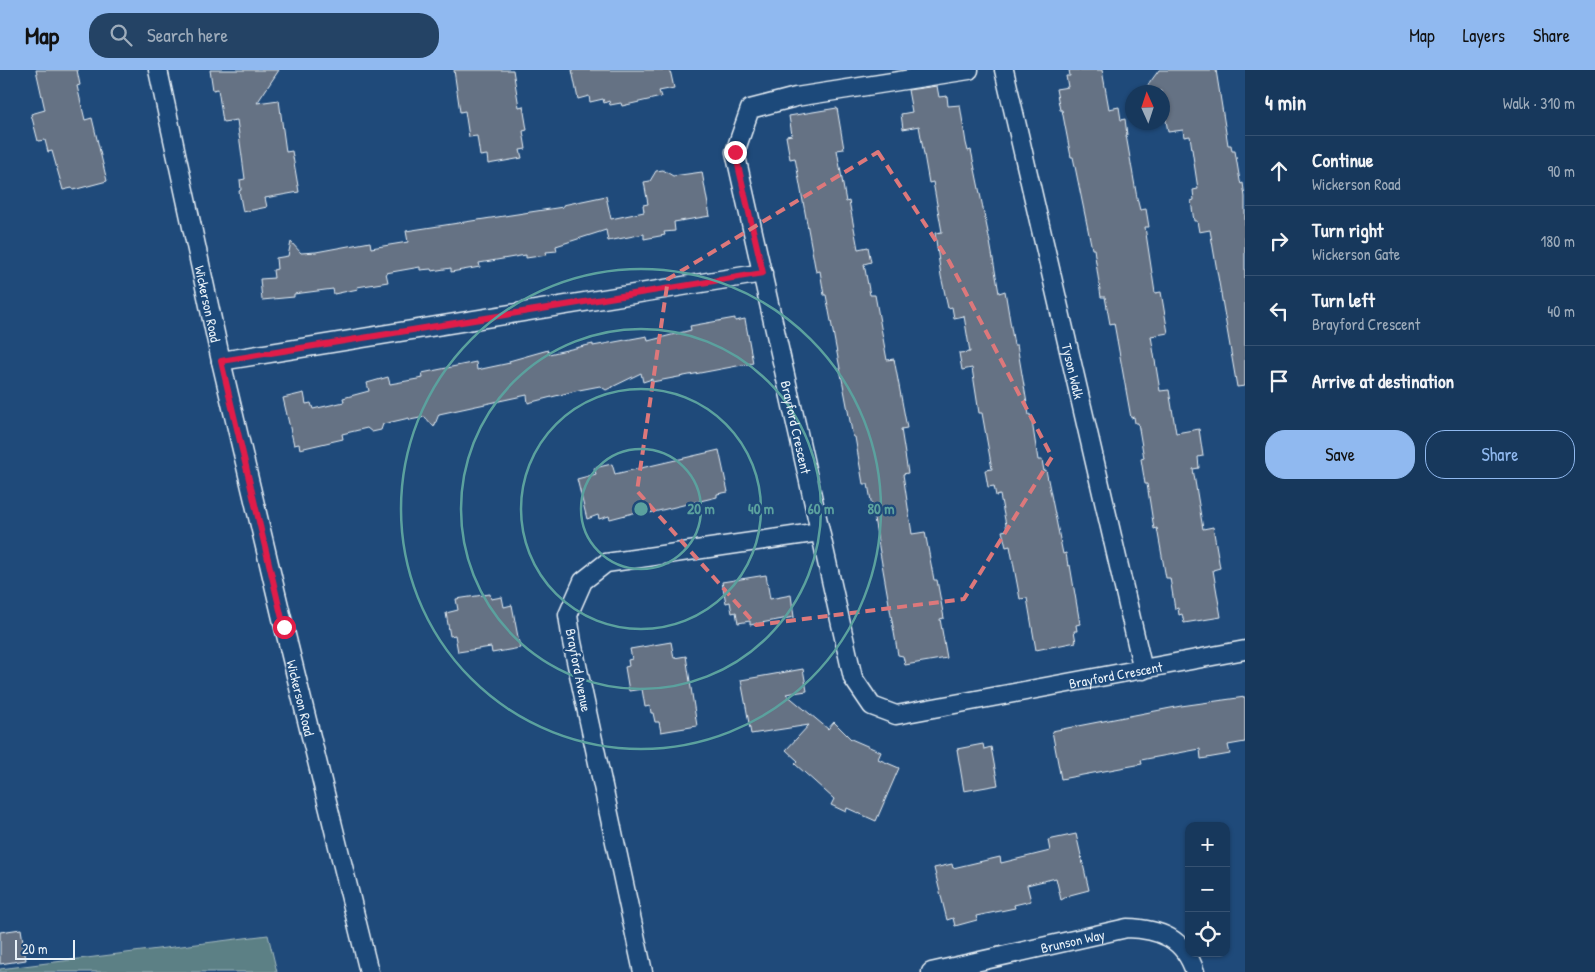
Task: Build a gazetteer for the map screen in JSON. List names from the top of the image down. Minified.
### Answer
{"streets":{"street":["Wickerson Road","Tyson Walk","Brayford Crescent","Brayford Avenue","Brunson Way"]},"crossings":[["Tyson Walk","Brayford Crescent"],["Brayford Crescent","Brayford Avenue"]],"scale_bar":"20 m","north":"top","page":{"header":"Map","search":"Search here","nav":["Map","Layers","Share"],"heading":["4 min","Walk · 310 m"],"list":[["Continue","Wickerson Road","90 m"],["Turn right","Wickerson Gate","180 m"],["Turn left","Brayford Crescent","40 m"],"Arrive at destination"],"buttons":["Save","Share"],"map_buttons":["+","−"],"scale":"20 m"},"rings":["20 m","40 m","60 m","80 m"]}
